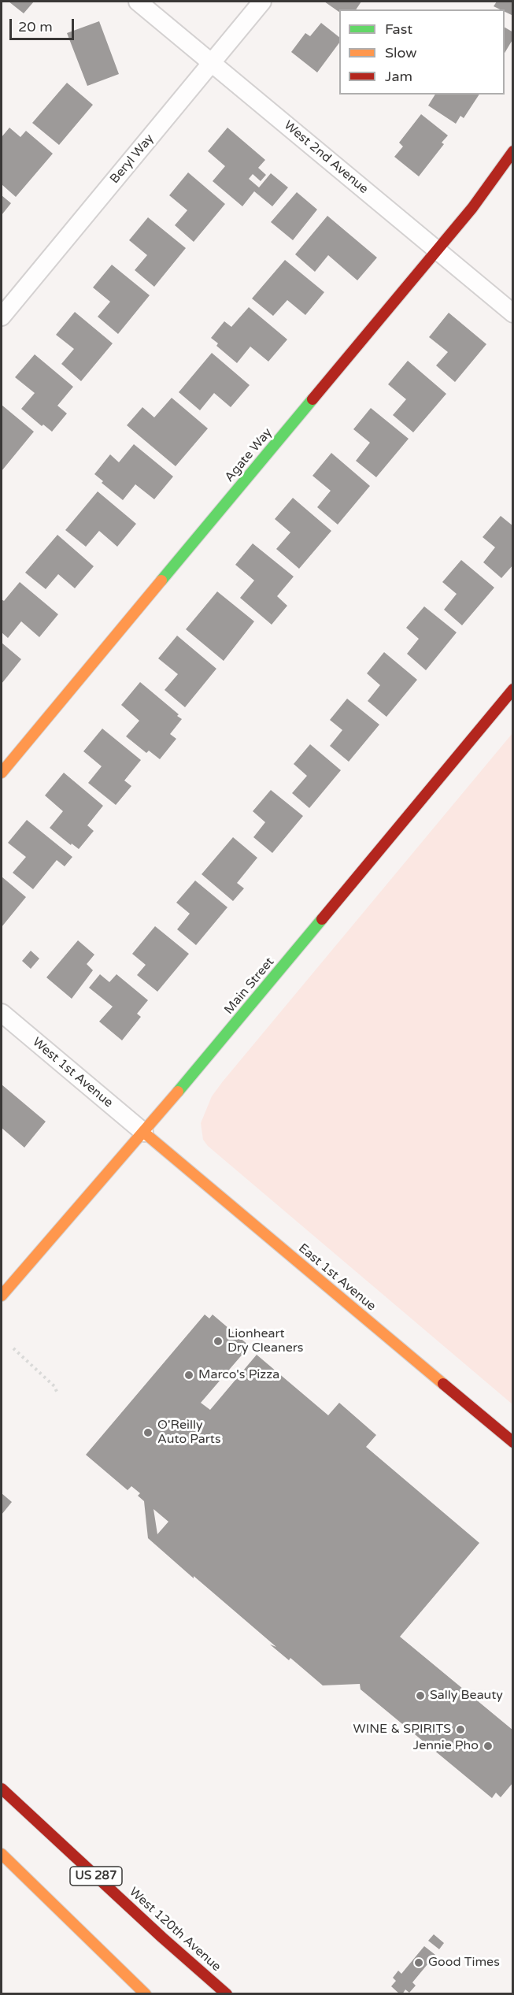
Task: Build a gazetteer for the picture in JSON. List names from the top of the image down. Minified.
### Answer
{"streets":{"main road":["Agate Way","Main Street","East 1st Avenue","US 287","West 120th Avenue"],"street":["West 2nd Avenue","Beryl Way","West 1st Avenue"]},"crossings":[["West 2nd Avenue","Beryl Way"],["West 2nd Avenue","Agate Way"],["Main Street","West 1st Avenue"],["Main Street","East 1st Avenue"],["West 1st Avenue","East 1st Avenue"]],"places":["Lionheart Dry Cleaners","Marco's Pizza","O'Reilly Auto Parts","Sally Beauty","WINE & SPIRITS","Jennie Pho","Good Times"],"legend":["Fast","Slow","Jam"],"scale_bar":"20 m"}
